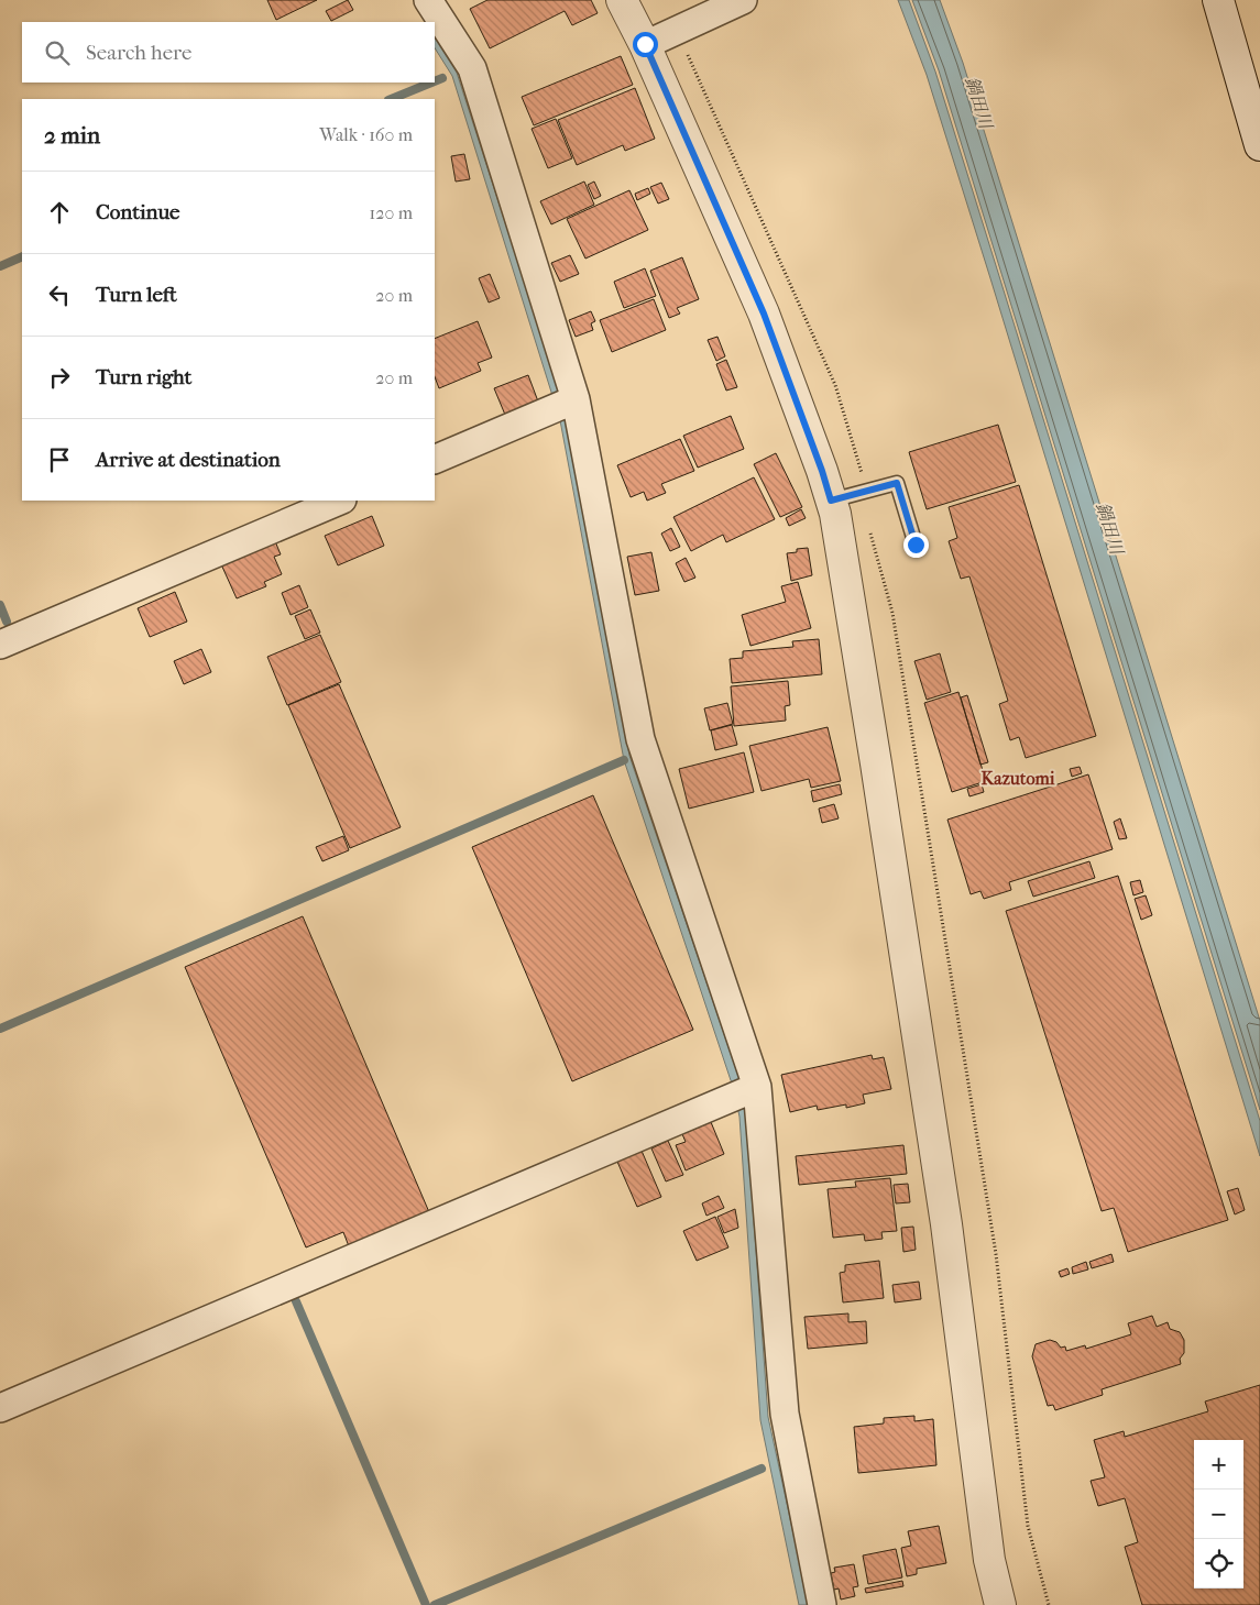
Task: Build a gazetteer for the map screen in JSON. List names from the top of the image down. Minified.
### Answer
{"districts":["Kazutomi"],"water":["鍋田川"],"page":{"search":"Search here","heading":["2 min","Walk · 160 m"],"list":[["Continue","120 m"],["Turn left","20 m"],["Turn right","20 m"],"Arrive at destination"],"map_buttons":["+","−"]}}
